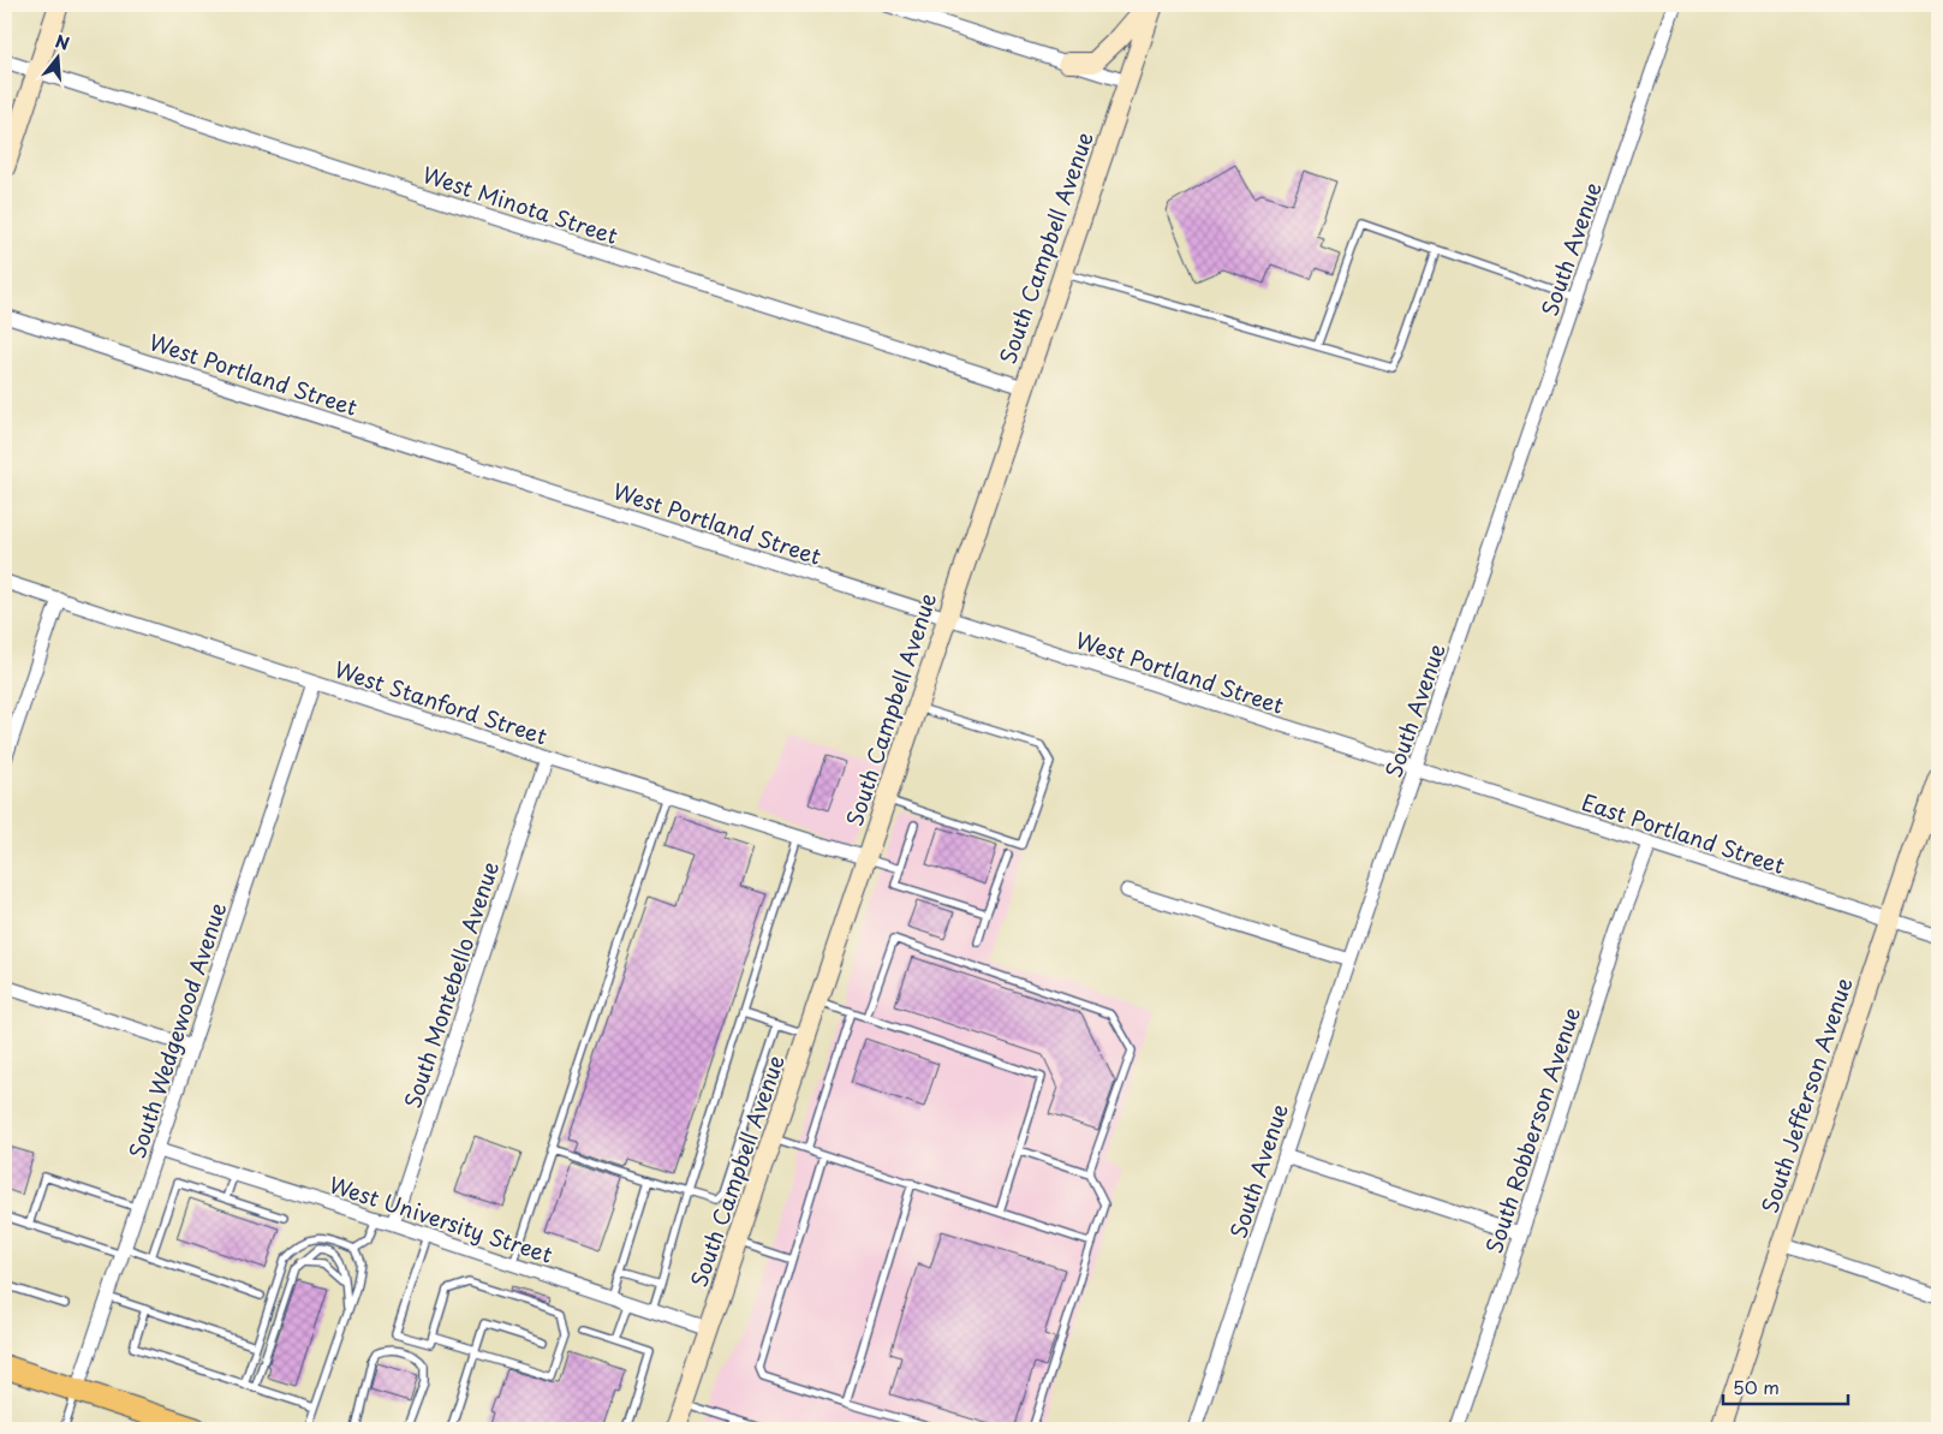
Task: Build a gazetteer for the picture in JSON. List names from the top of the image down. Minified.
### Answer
{"streets":{"main road":["South Campbell Avenue","South Jefferson Avenue"],"street":["West Minota Street","South Avenue","West Portland Street","West Stanford Street","East Portland Street","South Montebello Avenue","South Wedgewood Avenue","South Robberson Avenue","West University Street"]},"crossings":[["West Minota Street","South Campbell Avenue"],["South Campbell Avenue","West Portland Street"],["South Campbell Avenue","West Stanford Street"],["South Campbell Avenue","West University Street"],["South Avenue","West Portland Street"],["South Avenue","East Portland Street"],["West Portland Street","East Portland Street"],["West Stanford Street","South Montebello Avenue"],["West Stanford Street","South Wedgewood Avenue"],["East Portland Street","South Jefferson Avenue"],["East Portland Street","South Robberson Avenue"],["South Montebello Avenue","West University Street"],["South Wedgewood Avenue","West University Street"]],"scale_bar":"50 m","north":"top"}
